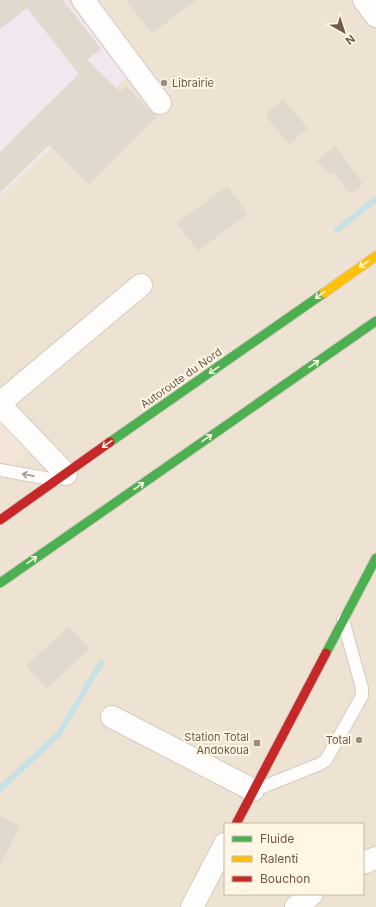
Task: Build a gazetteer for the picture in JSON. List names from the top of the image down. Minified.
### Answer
{"streets":{"main road":["Autoroute du Nord"]},"places":{"other":["Librairie","Total"],"transit":["Station Total Andokoua"]},"legend":["Fluide","Ralenti","Bouchon"],"north":"bottom right"}
